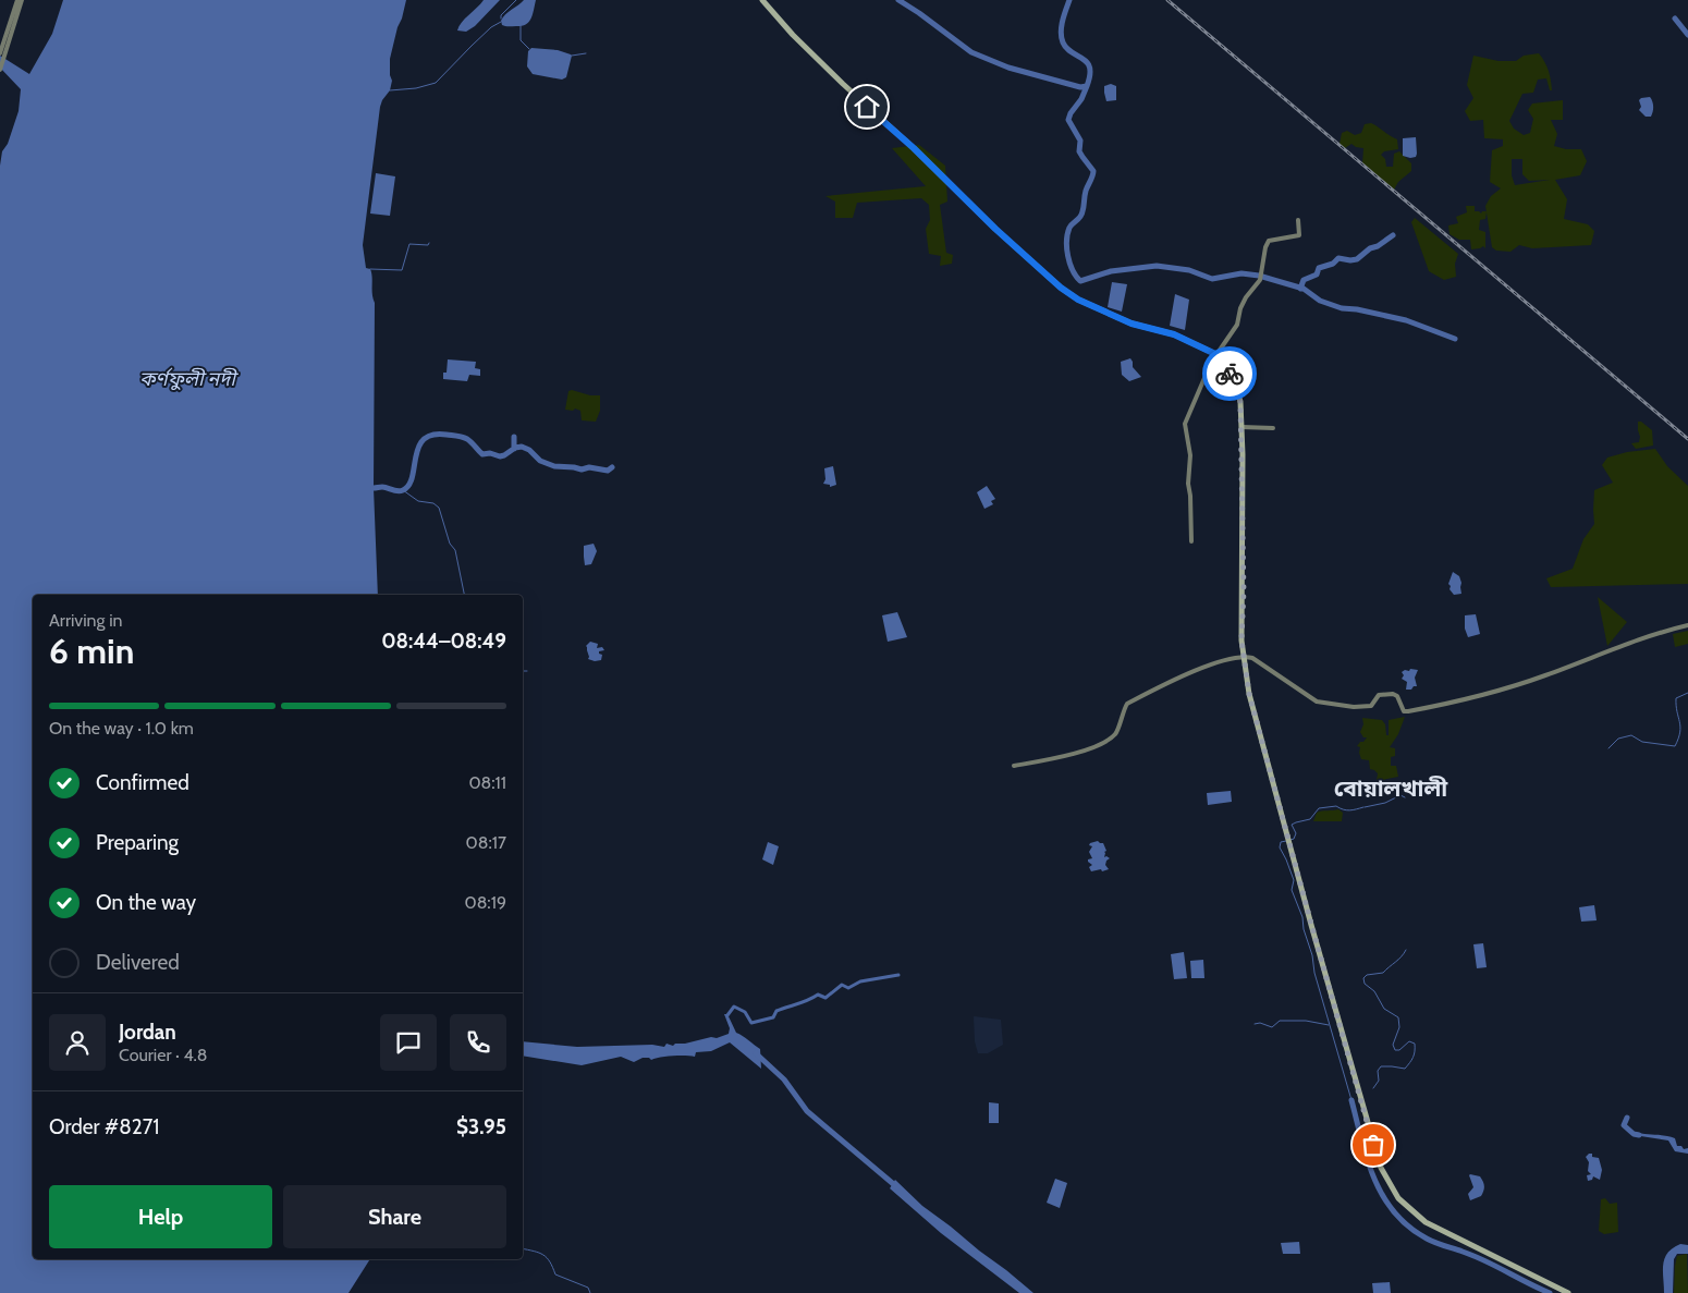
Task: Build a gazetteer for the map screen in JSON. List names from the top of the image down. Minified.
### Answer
{"districts":["বোয়ালখালী"],"water":["কর্ণফুলী নদী"],"page":{"heading":["6 min","Arriving in","08:44–08:49"],"panel":["Jordan","Courier · 4.8","Order #8271","$3.95"],"bar":"On the way · 1.0 km","list":[["Confirmed","08:11"],["Preparing","08:17"],["On the way","08:19"],"Delivered"],"buttons":["Help","Share"]}}
